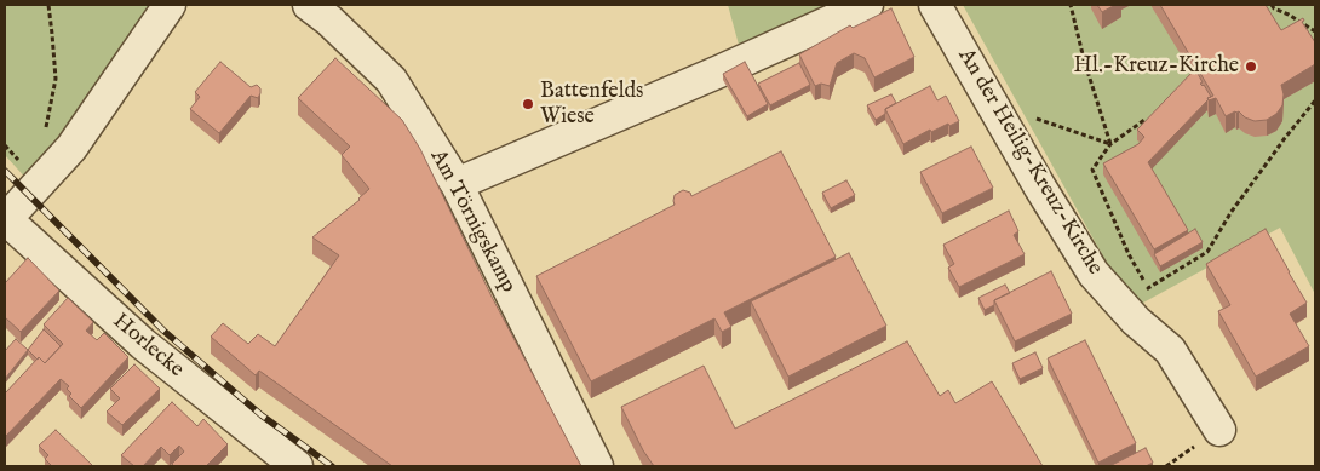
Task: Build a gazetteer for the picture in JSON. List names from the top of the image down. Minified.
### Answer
{"streets":{"street":["An der Heilig-Kreuz-Kirche","Am Törnigskamp","Horlecke"]},"places":["Hl.-Kreuz-Kirche","Battenfelds Wiese"]}
